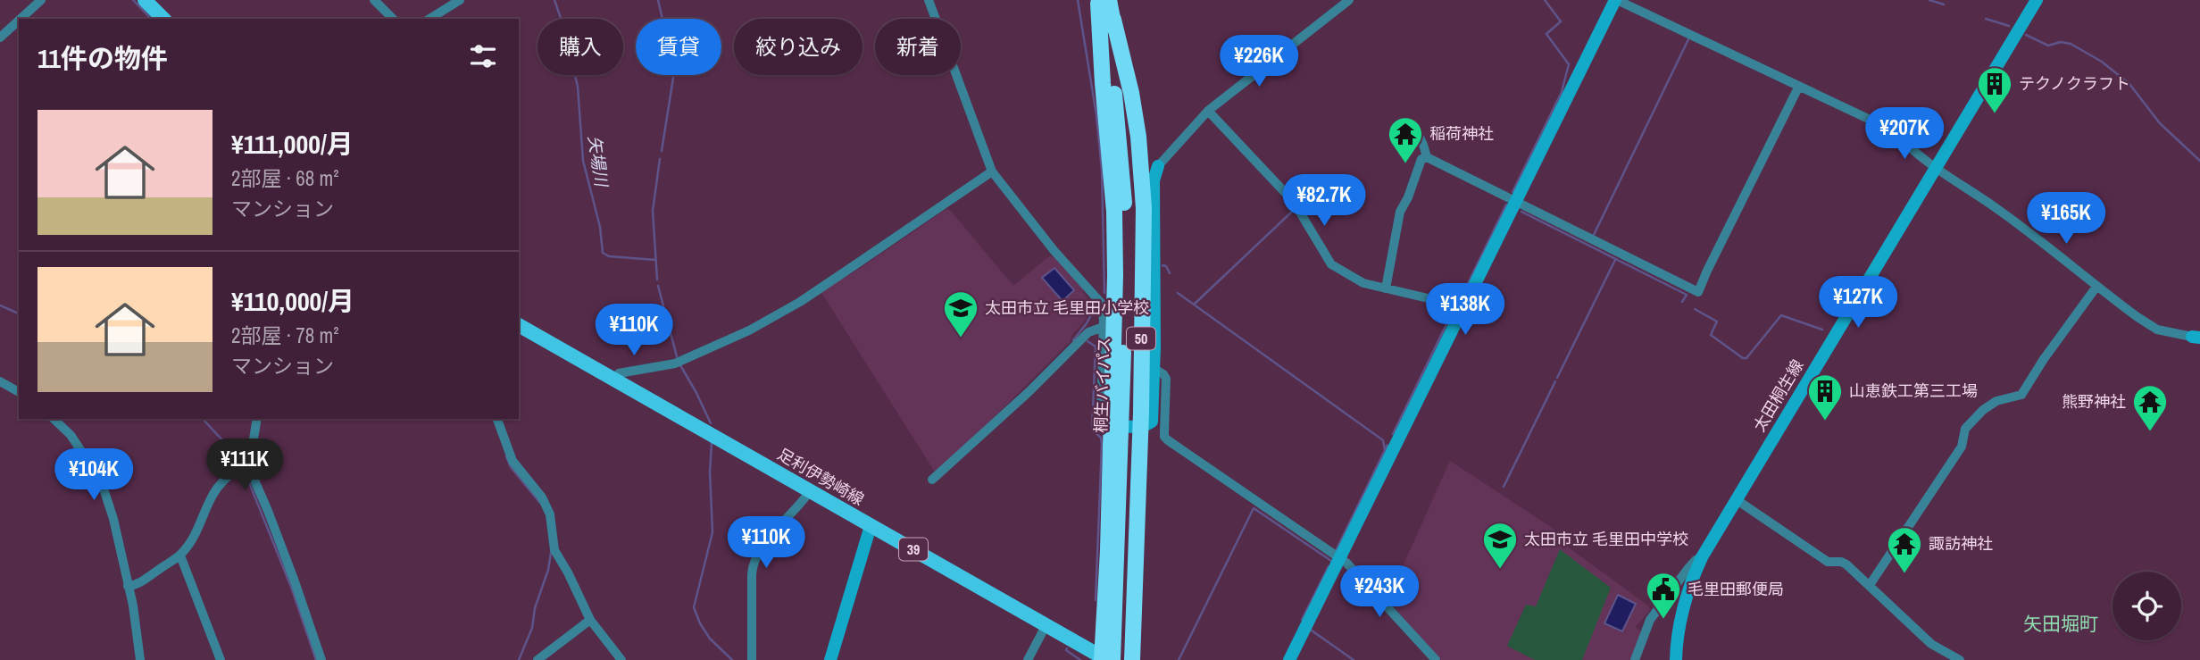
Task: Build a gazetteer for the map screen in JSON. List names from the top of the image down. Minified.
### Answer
{"streets":{"highway":["50","桐生バイパス"],"main road":["足利伊勢崎線","39"],"street":["太田桐生線"]},"crossings":[["50","桐生バイパス"],["50","足利伊勢崎線"],["桐生バイパス","足利伊勢崎線"]],"districts":["矢田堀町"],"water":["矢場川"],"places":{"building":["テクノクラフト","山恵鉄工第三工場"],"temple":["稲荷神社","熊野神社","諏訪神社"],"school or university":["太田市立 毛里田小学校","太田市立 毛里田中学校"],"public building":["毛里田郵便局"]},"page":{"chip":["購入","賃貸","絞り込み","新着"],"heading":"11件の物件","price":["¥226K","¥207K","¥82.7K","¥165K","¥127K","¥138K","¥110K","¥111K","¥104K","¥110K","¥243K"],"list":[{"name":"¥111,000/月","note":"2部屋 · 68 m² · マンション"},{"name":"¥110,000/月","note":"2部屋 · 78 m² · マンション"}]}}
